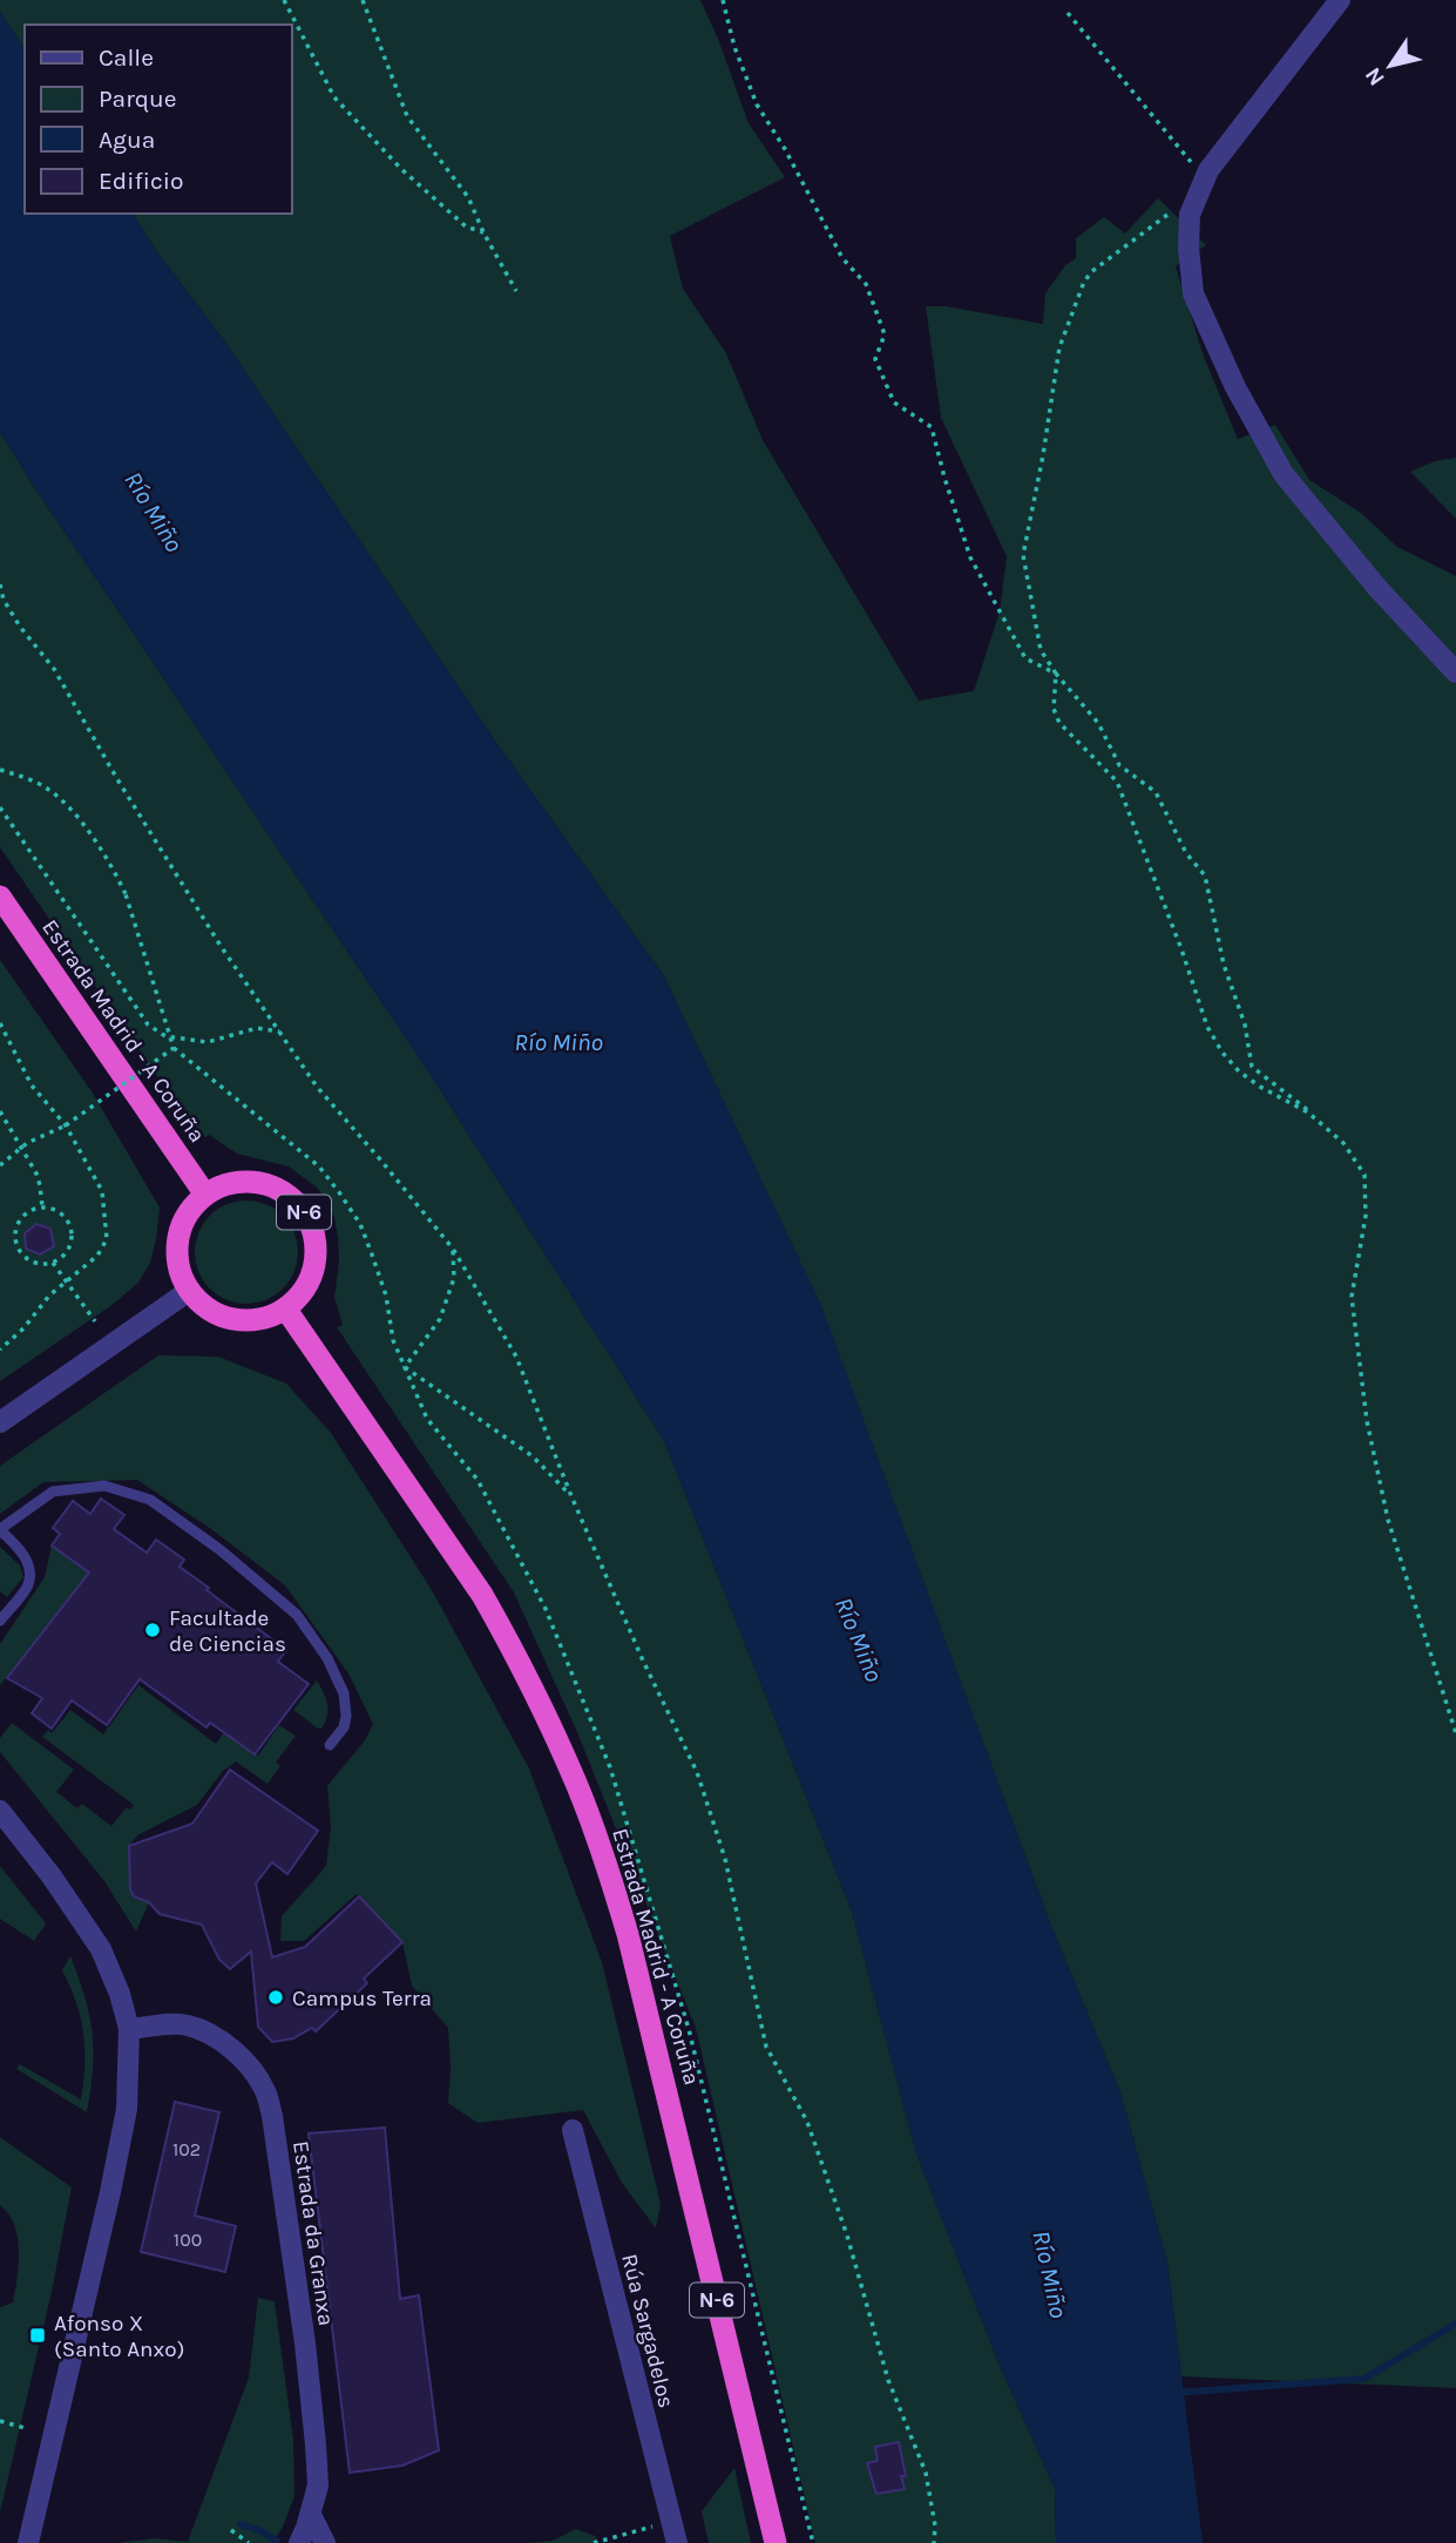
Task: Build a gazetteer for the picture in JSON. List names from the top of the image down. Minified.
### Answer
{"streets":{"highway":["Estrada Madrid - A Coruña","N-6"],"street":["Estrada da Granxa","Rúa Sargadelos"]},"crossings":[["Estrada Madrid - A Coruña","N-6"]],"water":["Río Miño"],"places":{"other":["Facultade de Ciencias","Campus Terra"],"transit":["Afonso X (Santo Anxo)"]},"house_numbers":["102","100"],"legend":["Calle","Parque","Agua","Edificio"],"north":"bottom left"}
